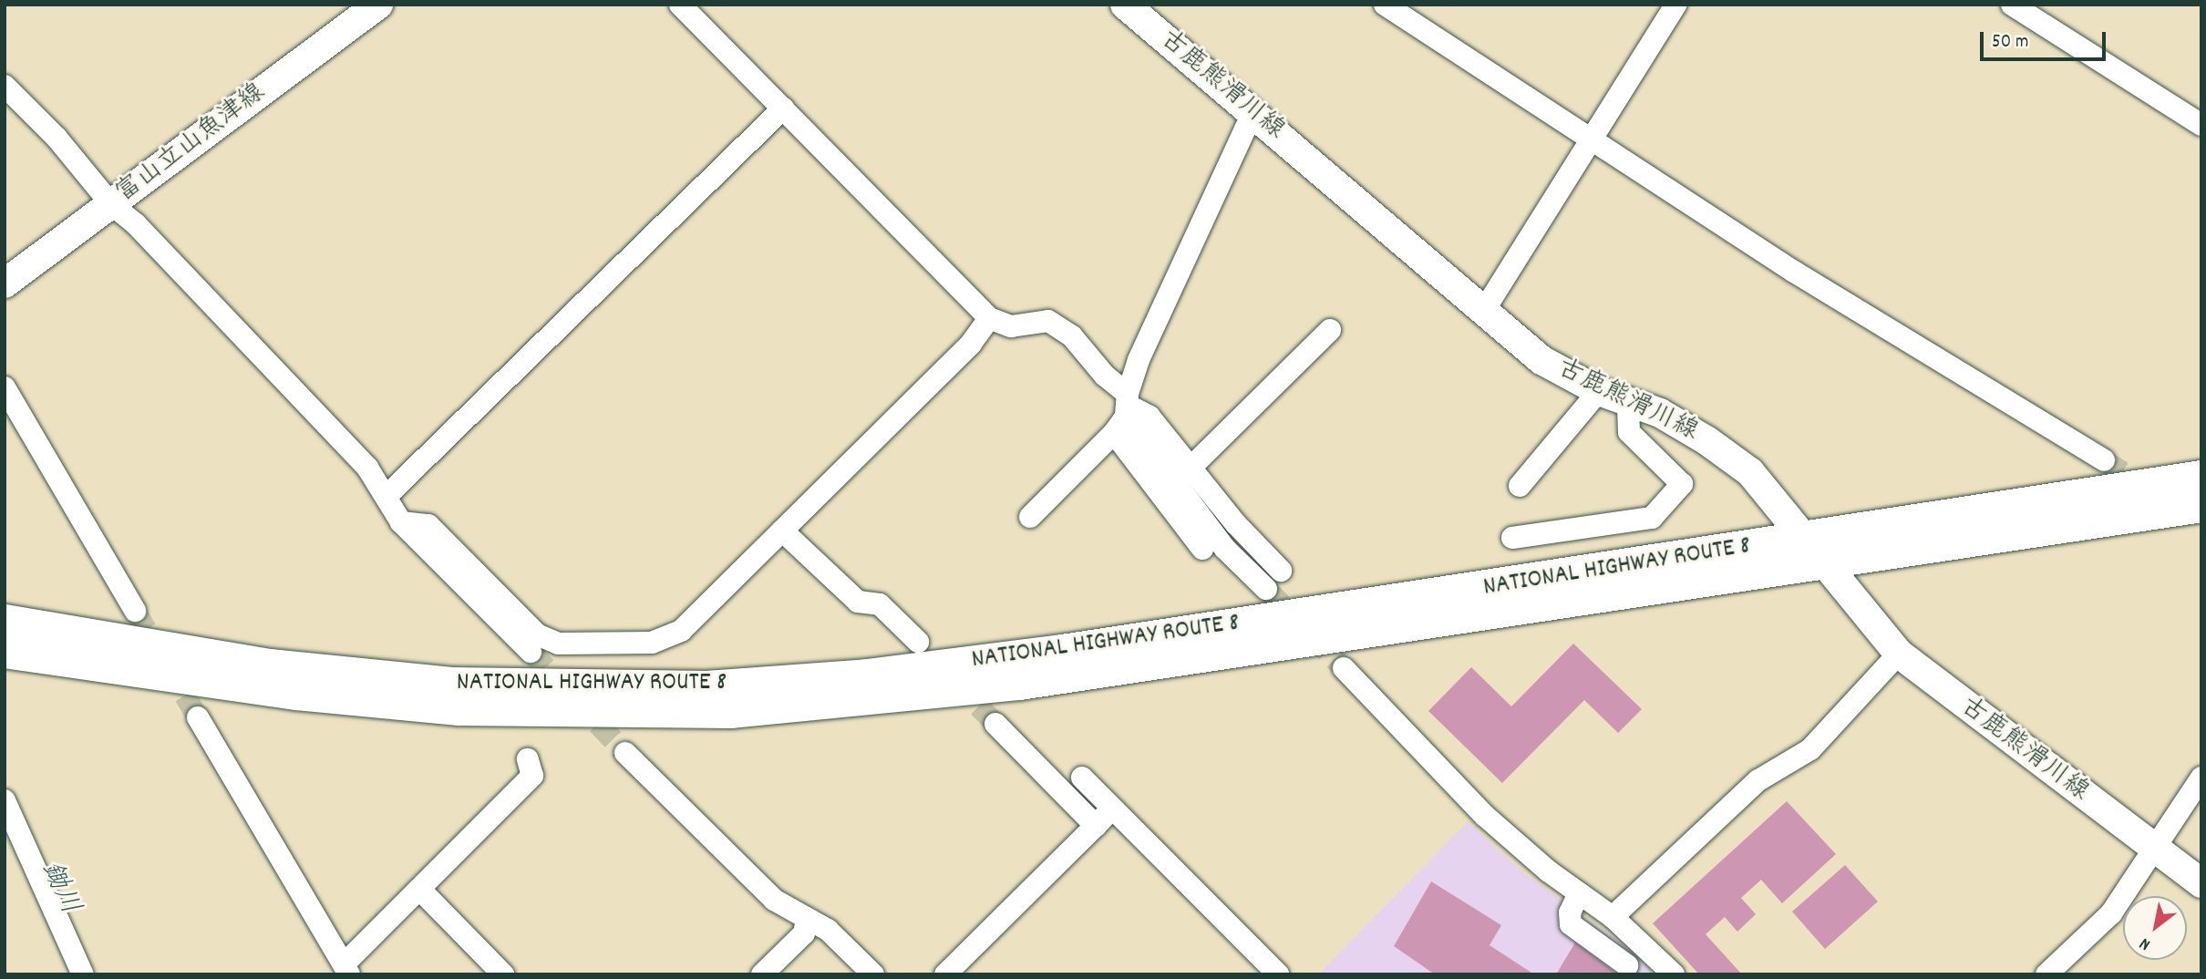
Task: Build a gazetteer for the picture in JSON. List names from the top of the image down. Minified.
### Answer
{"streets":{"highway":["NATIONAL HIGHWAY ROUTE 8"],"main road":["古鹿熊滑川線","富山立山魚津線"]},"crossings":[["古鹿熊滑川線","NATIONAL HIGHWAY ROUTE 8"]],"water":["鋤川"],"scale_bar":"50 m","north":"bottom left"}
